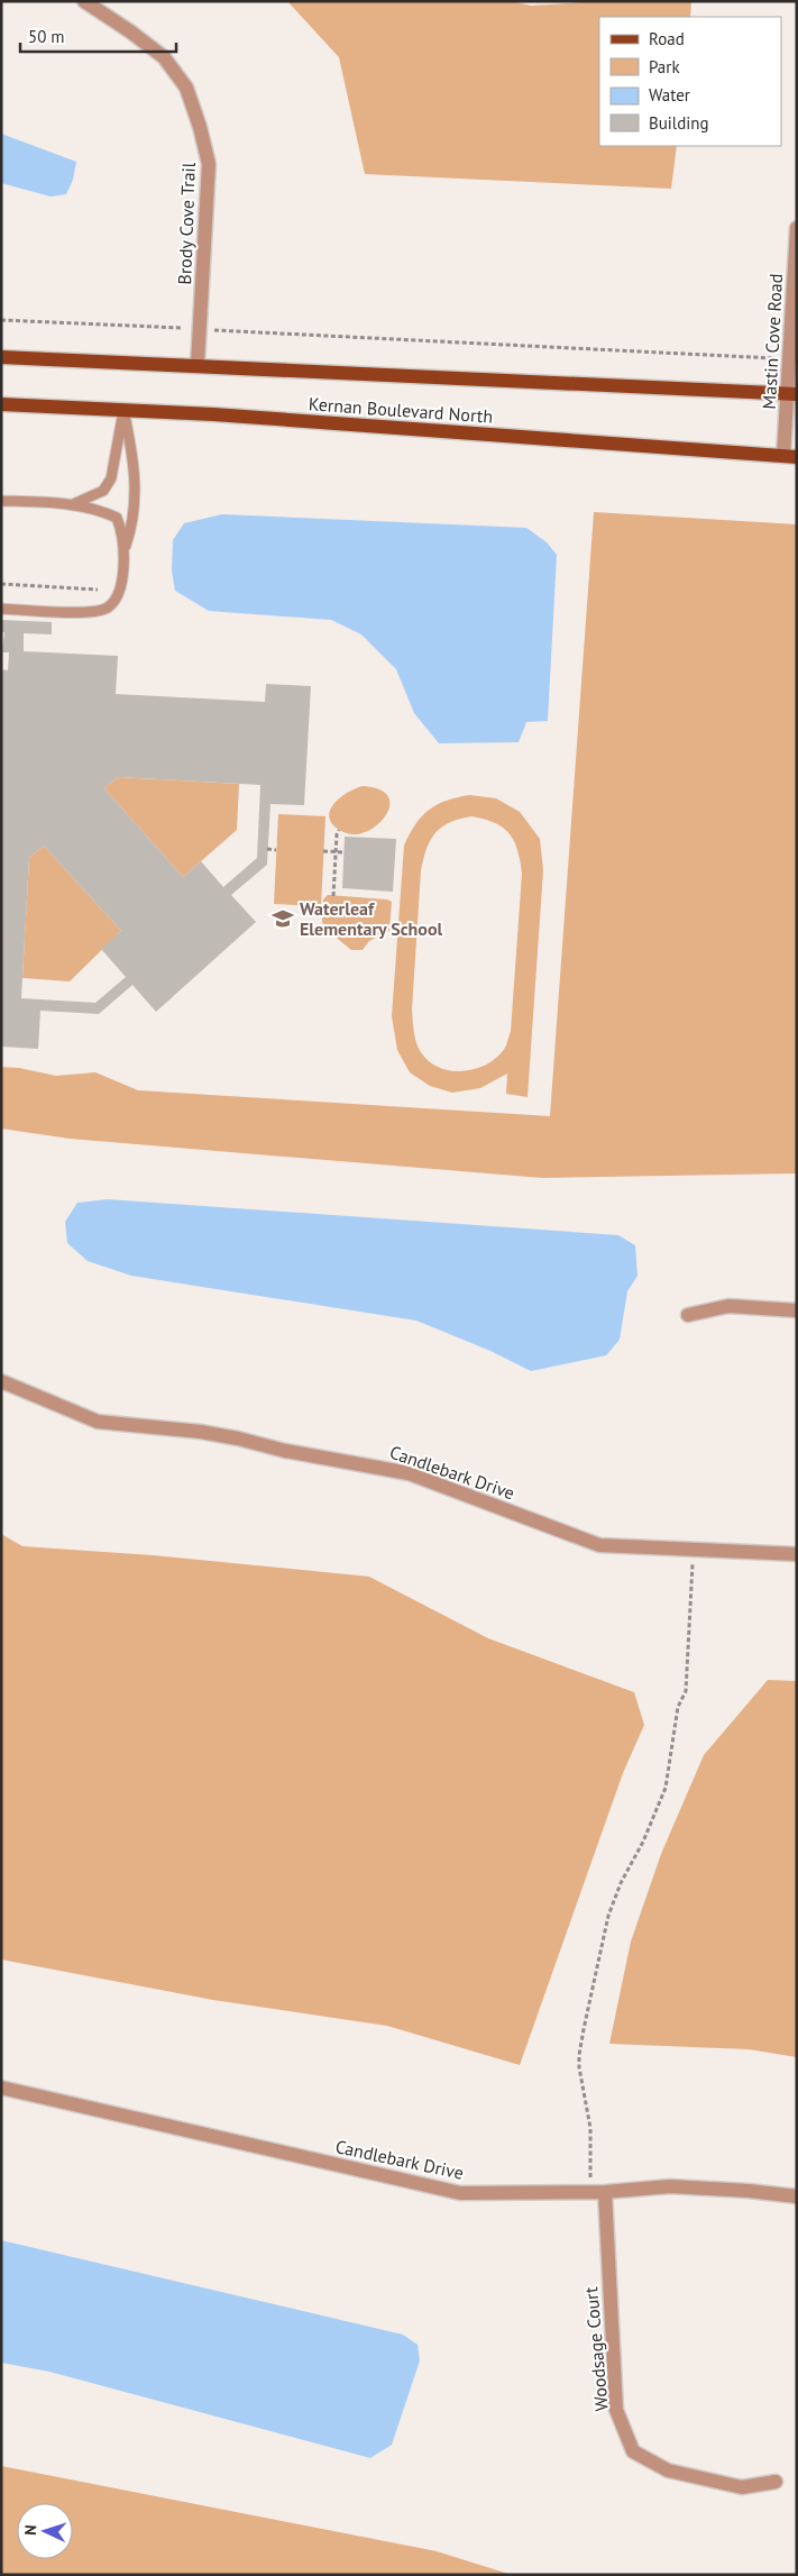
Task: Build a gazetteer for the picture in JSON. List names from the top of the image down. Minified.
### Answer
{"streets":{"main road":["Kernan Boulevard North"],"street":["Brody Cove Trail","Mastin Cove Road","Candlebark Drive","Woodsage Court"]},"crossings":[["Brody Cove Trail","Kernan Boulevard North"],["Mastin Cove Road","Kernan Boulevard North"],["Candlebark Drive","Woodsage Court"]],"places":{"school or university":["Waterleaf Elementary School"]},"legend":["Road","Park","Water","Building"],"scale_bar":"50 m","north":"left"}
